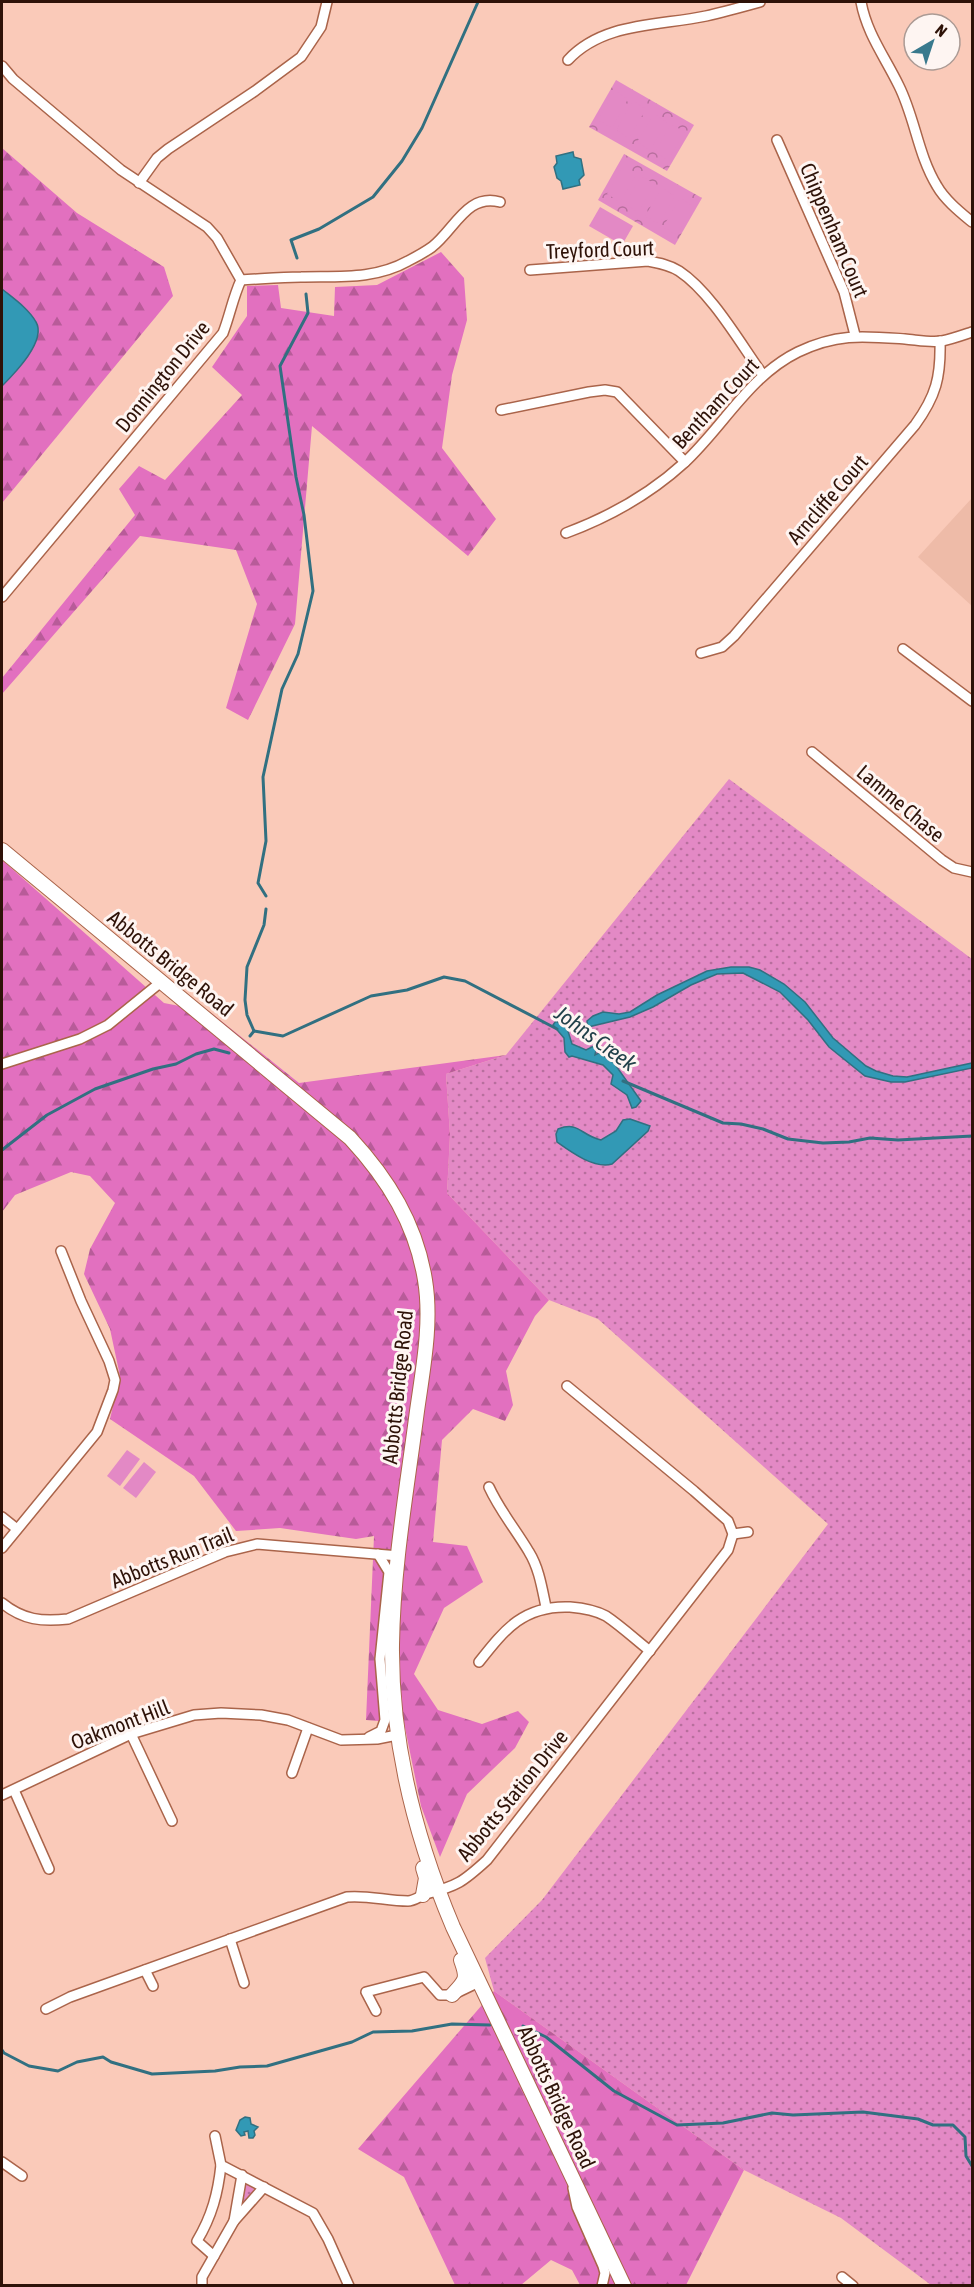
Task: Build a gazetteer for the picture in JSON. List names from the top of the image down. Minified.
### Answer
{"streets":{"main road":["Abbotts Bridge Road"],"street":["Chippenham Court","Treyford Court","Donnington Drive","Bentham Court","Arncliffe Court","Lamme Chase","Abbotts Run Trail","Oakmont Hill","Abbotts Station Drive"]},"crossings":[["Chippenham Court","Bentham Court"],["Treyford Court","Bentham Court"],["Bentham Court","Arncliffe Court"],["Abbotts Bridge Road","Abbotts Run Trail"],["Abbotts Bridge Road","Oakmont Hill"],["Abbotts Bridge Road","Abbotts Station Drive"]],"water":["Johns Creek"],"north":"top right"}
